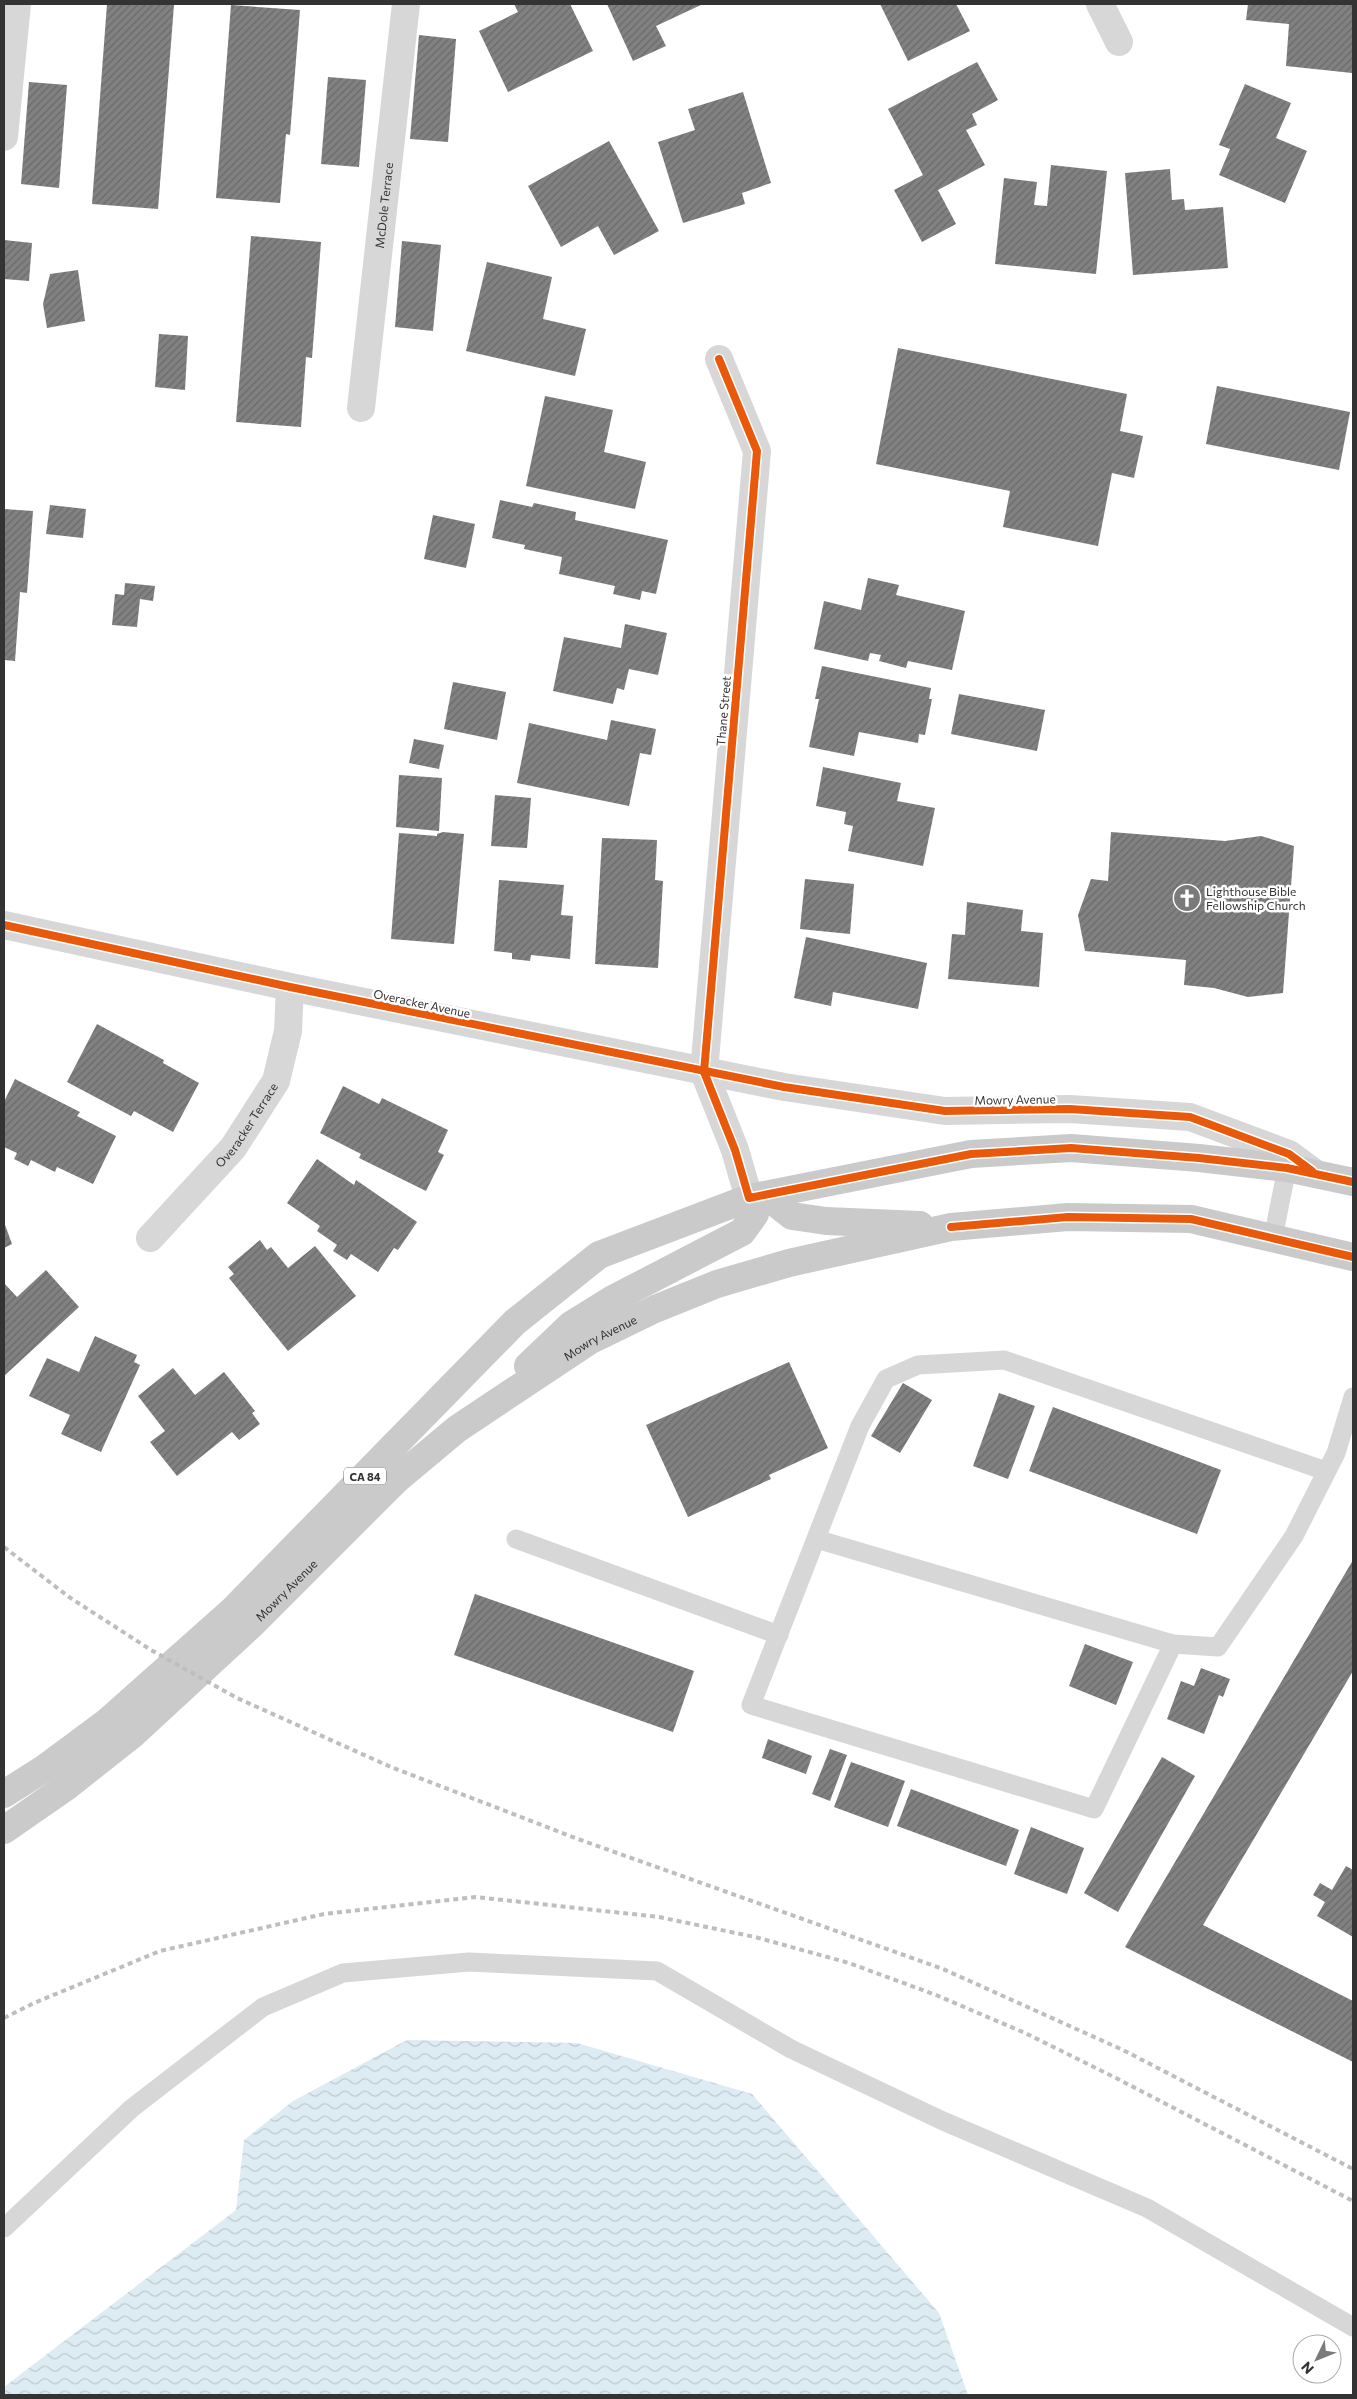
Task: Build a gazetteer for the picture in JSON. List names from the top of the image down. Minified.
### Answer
{"streets":{"main road":["Mowry Avenue","CA 84"],"street":["McDole Terrace","Thane Street","Overacker Avenue","Overacker Terrace"]},"crossings":[["Thane Street","Overacker Avenue"],["Thane Street","Mowry Avenue"],["Overacker Avenue","Mowry Avenue"],["Overacker Avenue","Overacker Terrace"]],"places":{"church":["Lighthouse Bible Fellowship Church"]},"north":"bottom left"}
